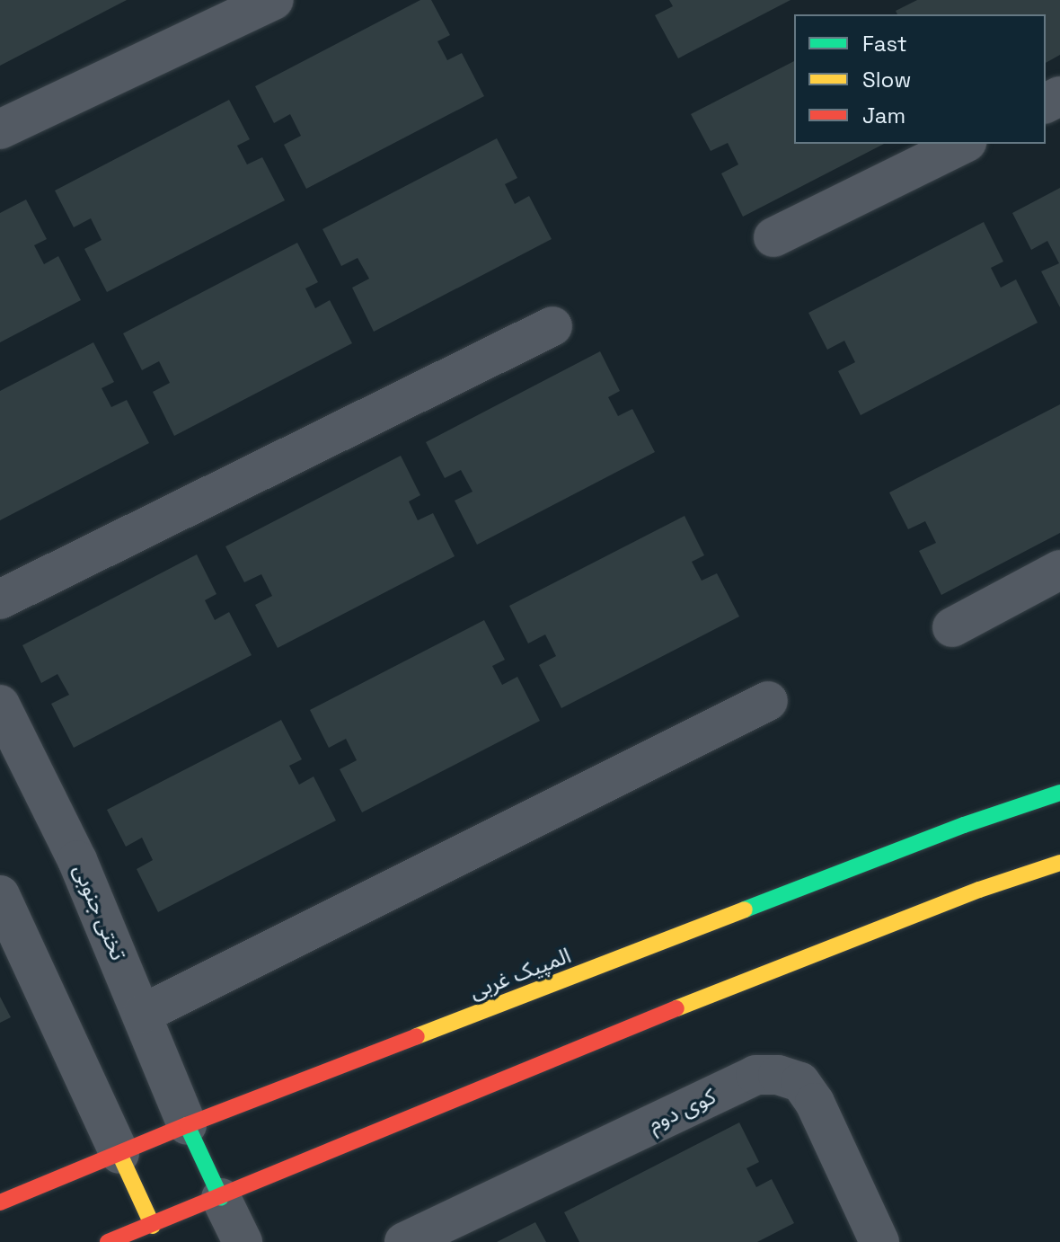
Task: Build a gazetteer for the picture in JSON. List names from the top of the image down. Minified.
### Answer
{"streets":{"street":["تختی جنوبی","المپیک غربی","کوی دوم"]},"crossings":[["تختی جنوبی","المپیک غربی"]],"legend":["Fast","Slow","Jam"]}
